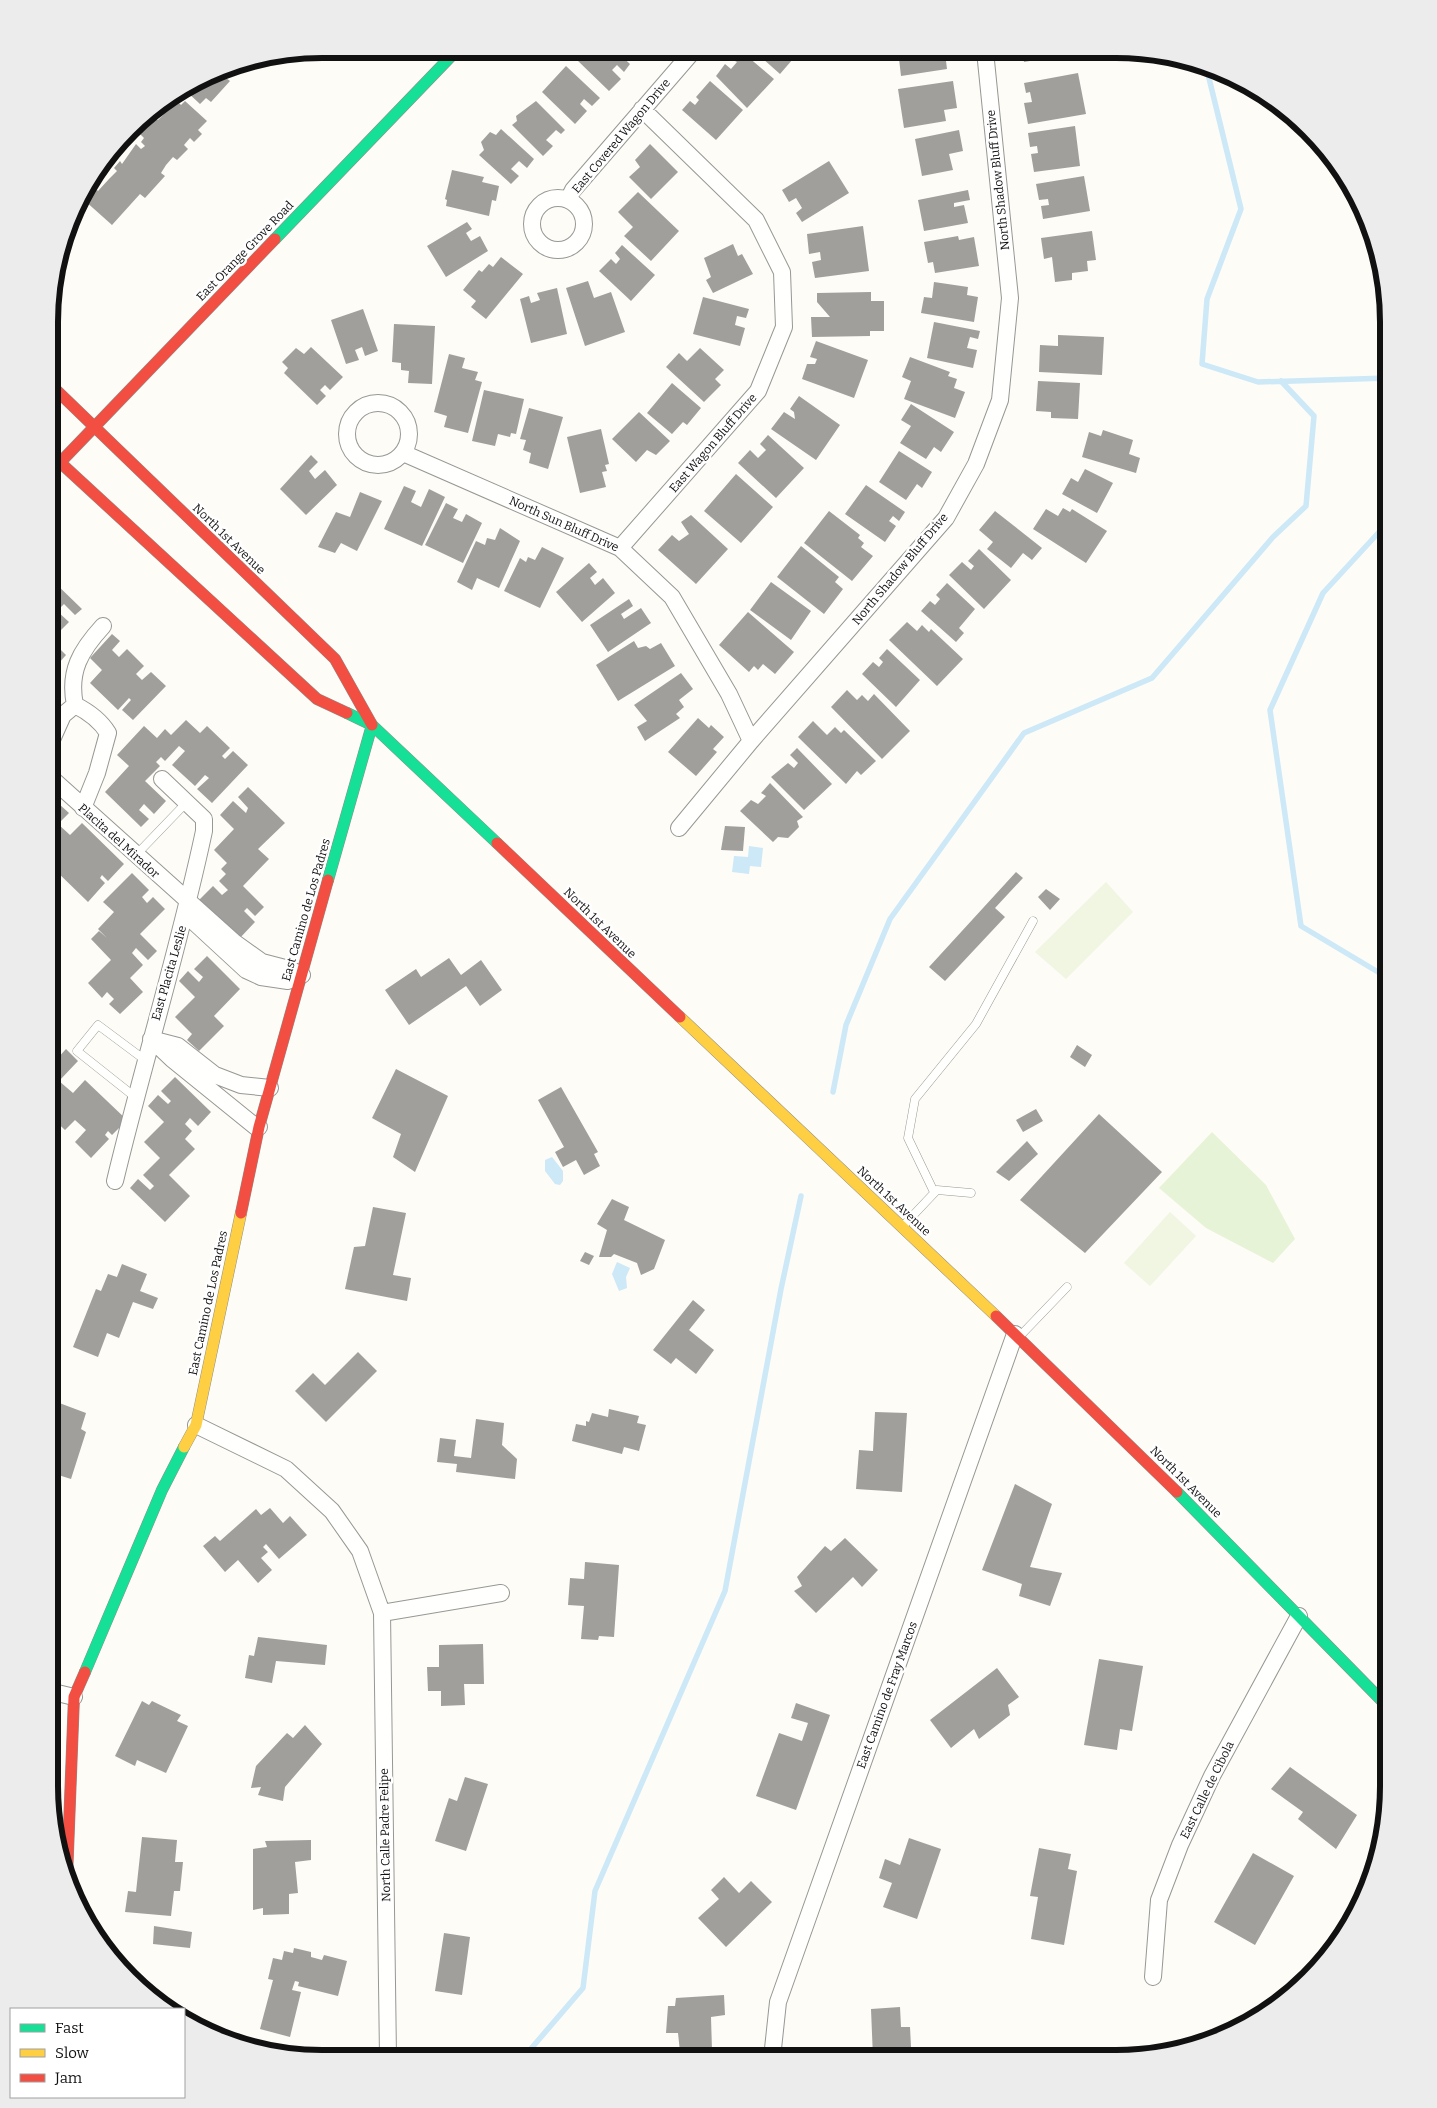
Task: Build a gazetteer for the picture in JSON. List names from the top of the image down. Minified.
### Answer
{"streets":{"main road":["East Orange Grove Road","North 1st Avenue","East Camino de Los Padres"],"street":["East Covered Wagon Drive","North Shadow Bluff Drive","East Wagon Bluff Drive","North Sun Bluff Drive","Placita del Mirador","East Placita Leslie","East Camino de Fray Marcos","East Calle de Cibola","North Calle Padre Felipe"]},"crossings":[["East Covered Wagon Drive","East Wagon Bluff Drive"],["North Shadow Bluff Drive","North Sun Bluff Drive"],["East Orange Grove Road","North 1st Avenue"],["East Wagon Bluff Drive","North Sun Bluff Drive"],["North 1st Avenue","East Camino de Los Padres"],["North 1st Avenue","East Camino de Fray Marcos"],["North 1st Avenue","East Calle de Cibola"],["Placita del Mirador","East Camino de Los Padres"],["Placita del Mirador","East Placita Leslie"],["East Camino de Los Padres","North Calle Padre Felipe"]],"legend":["Fast","Slow","Jam"]}
